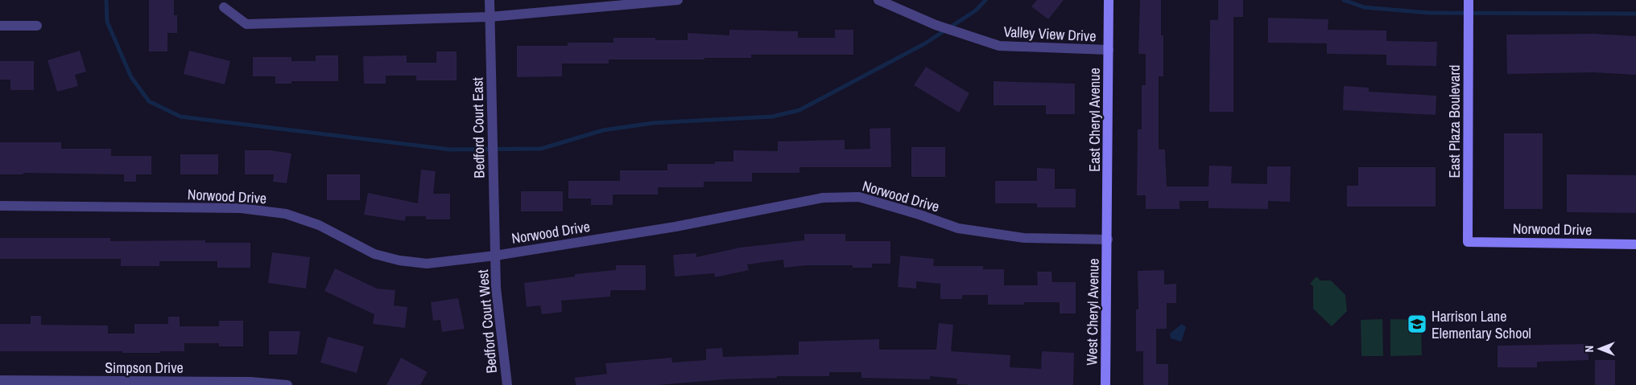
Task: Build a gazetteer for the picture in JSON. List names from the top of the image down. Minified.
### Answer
{"streets":{"street":["Valley View Drive","East Cheryl Avenue","East Plaza Boulevard","Bedford Court East","Norwood Drive","West Cheryl Avenue","Bedford Court West","Simpson Drive"]},"crossings":[["Valley View Drive","East Cheryl Avenue"],["East Cheryl Avenue","Norwood Drive"],["East Cheryl Avenue","West Cheryl Avenue"],["East Plaza Boulevard","Norwood Drive"],["Bedford Court East","Norwood Drive"],["Bedford Court East","Bedford Court West"],["Norwood Drive","West Cheryl Avenue"],["Norwood Drive","Bedford Court West"]],"places":{"school or university":["Harrison Lane Elementary School"]},"north":"left"}
